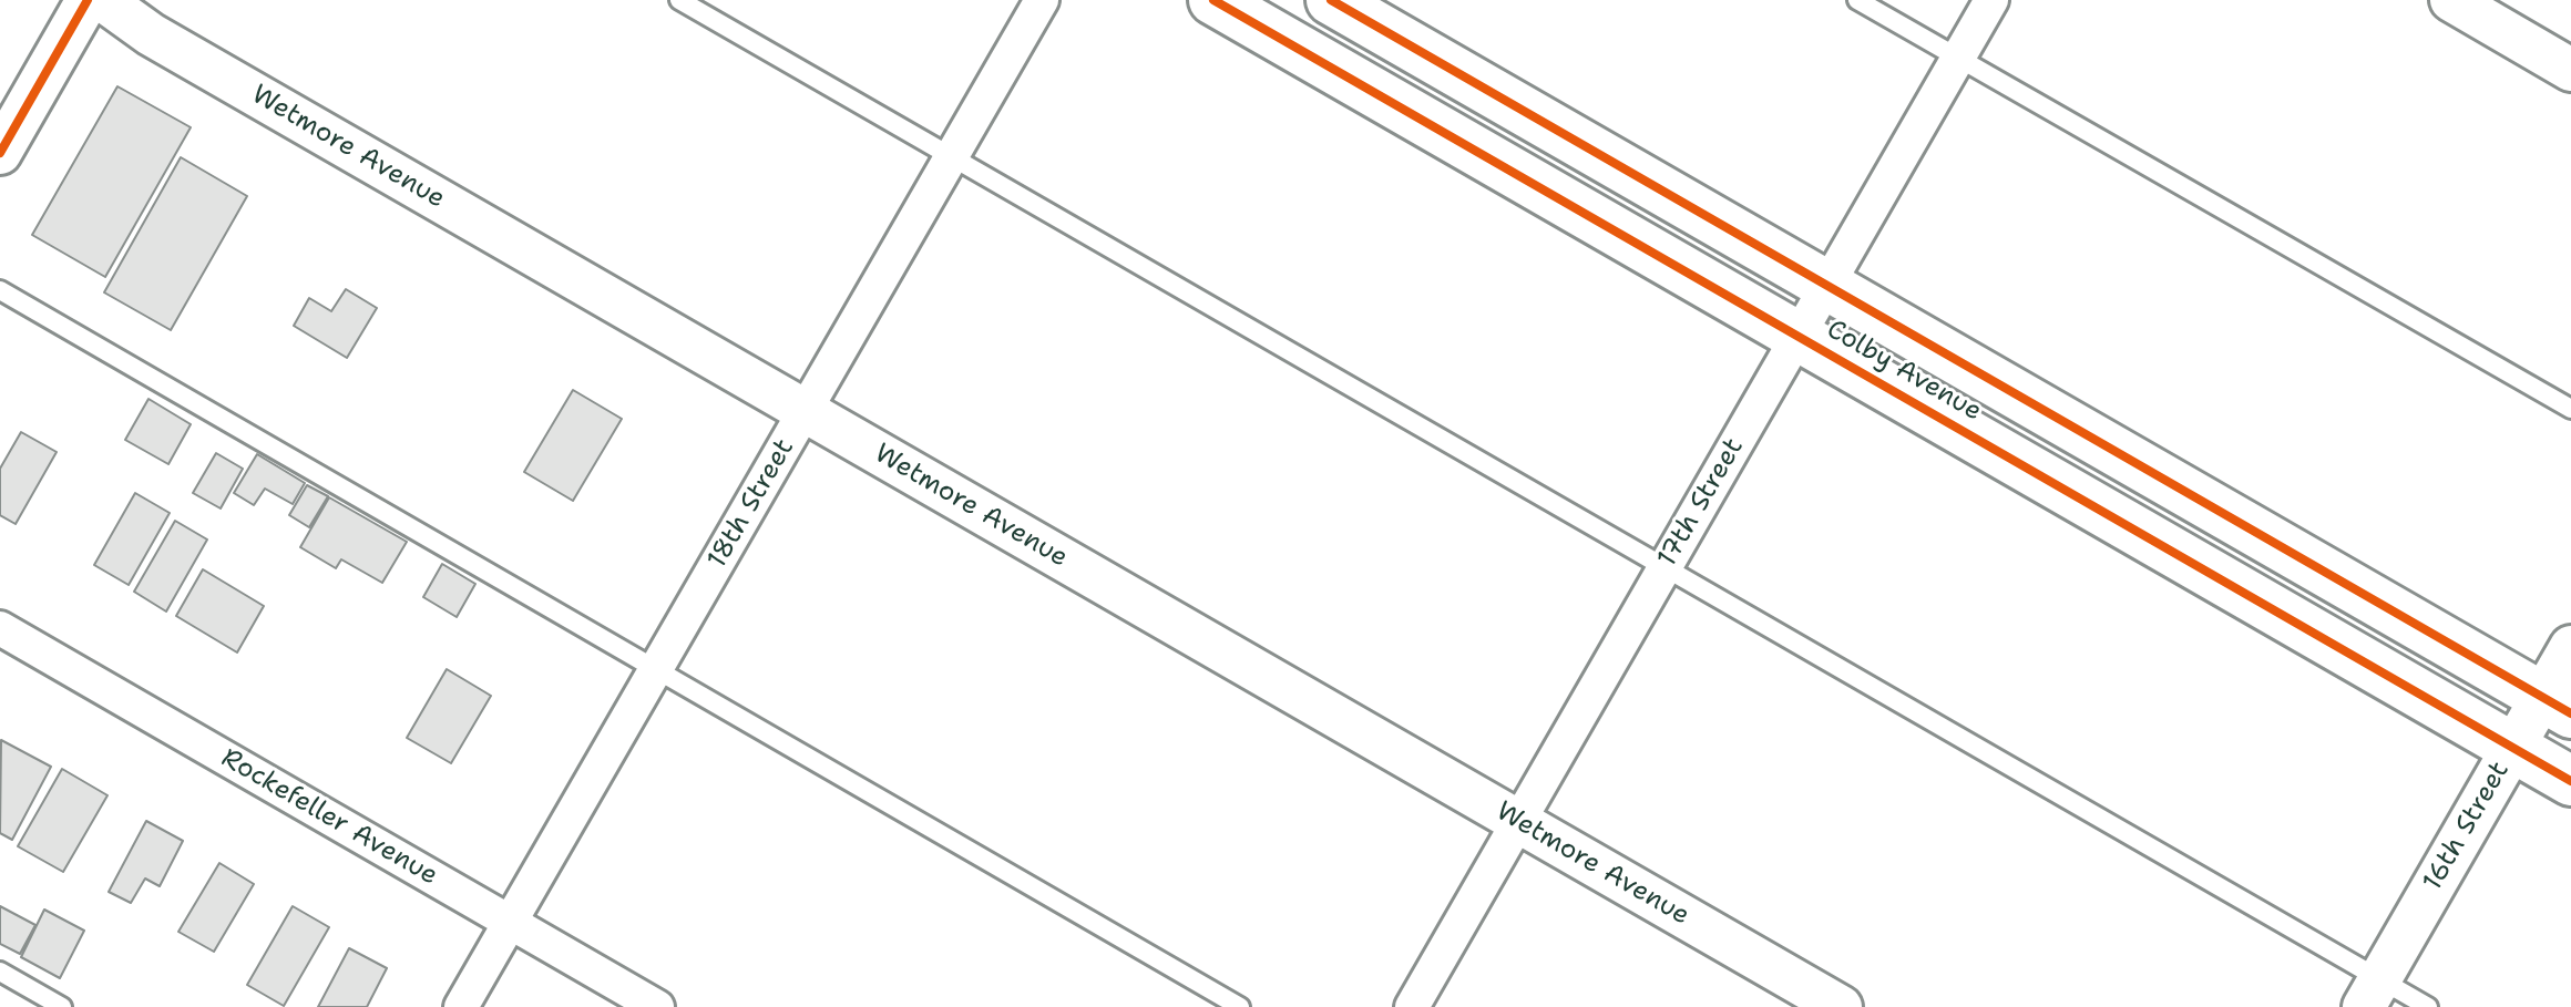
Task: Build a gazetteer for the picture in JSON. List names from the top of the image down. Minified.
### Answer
{"streets":{"main road":["Colby Avenue"],"street":["Wetmore Avenue","17th Street","18th Street","Rockefeller Avenue","16th Street"]},"crossings":[["Wetmore Avenue","17th Street"],["Wetmore Avenue","18th Street"],["Colby Avenue","17th Street"],["Colby Avenue","16th Street"],["18th Street","Rockefeller Avenue"]]}
